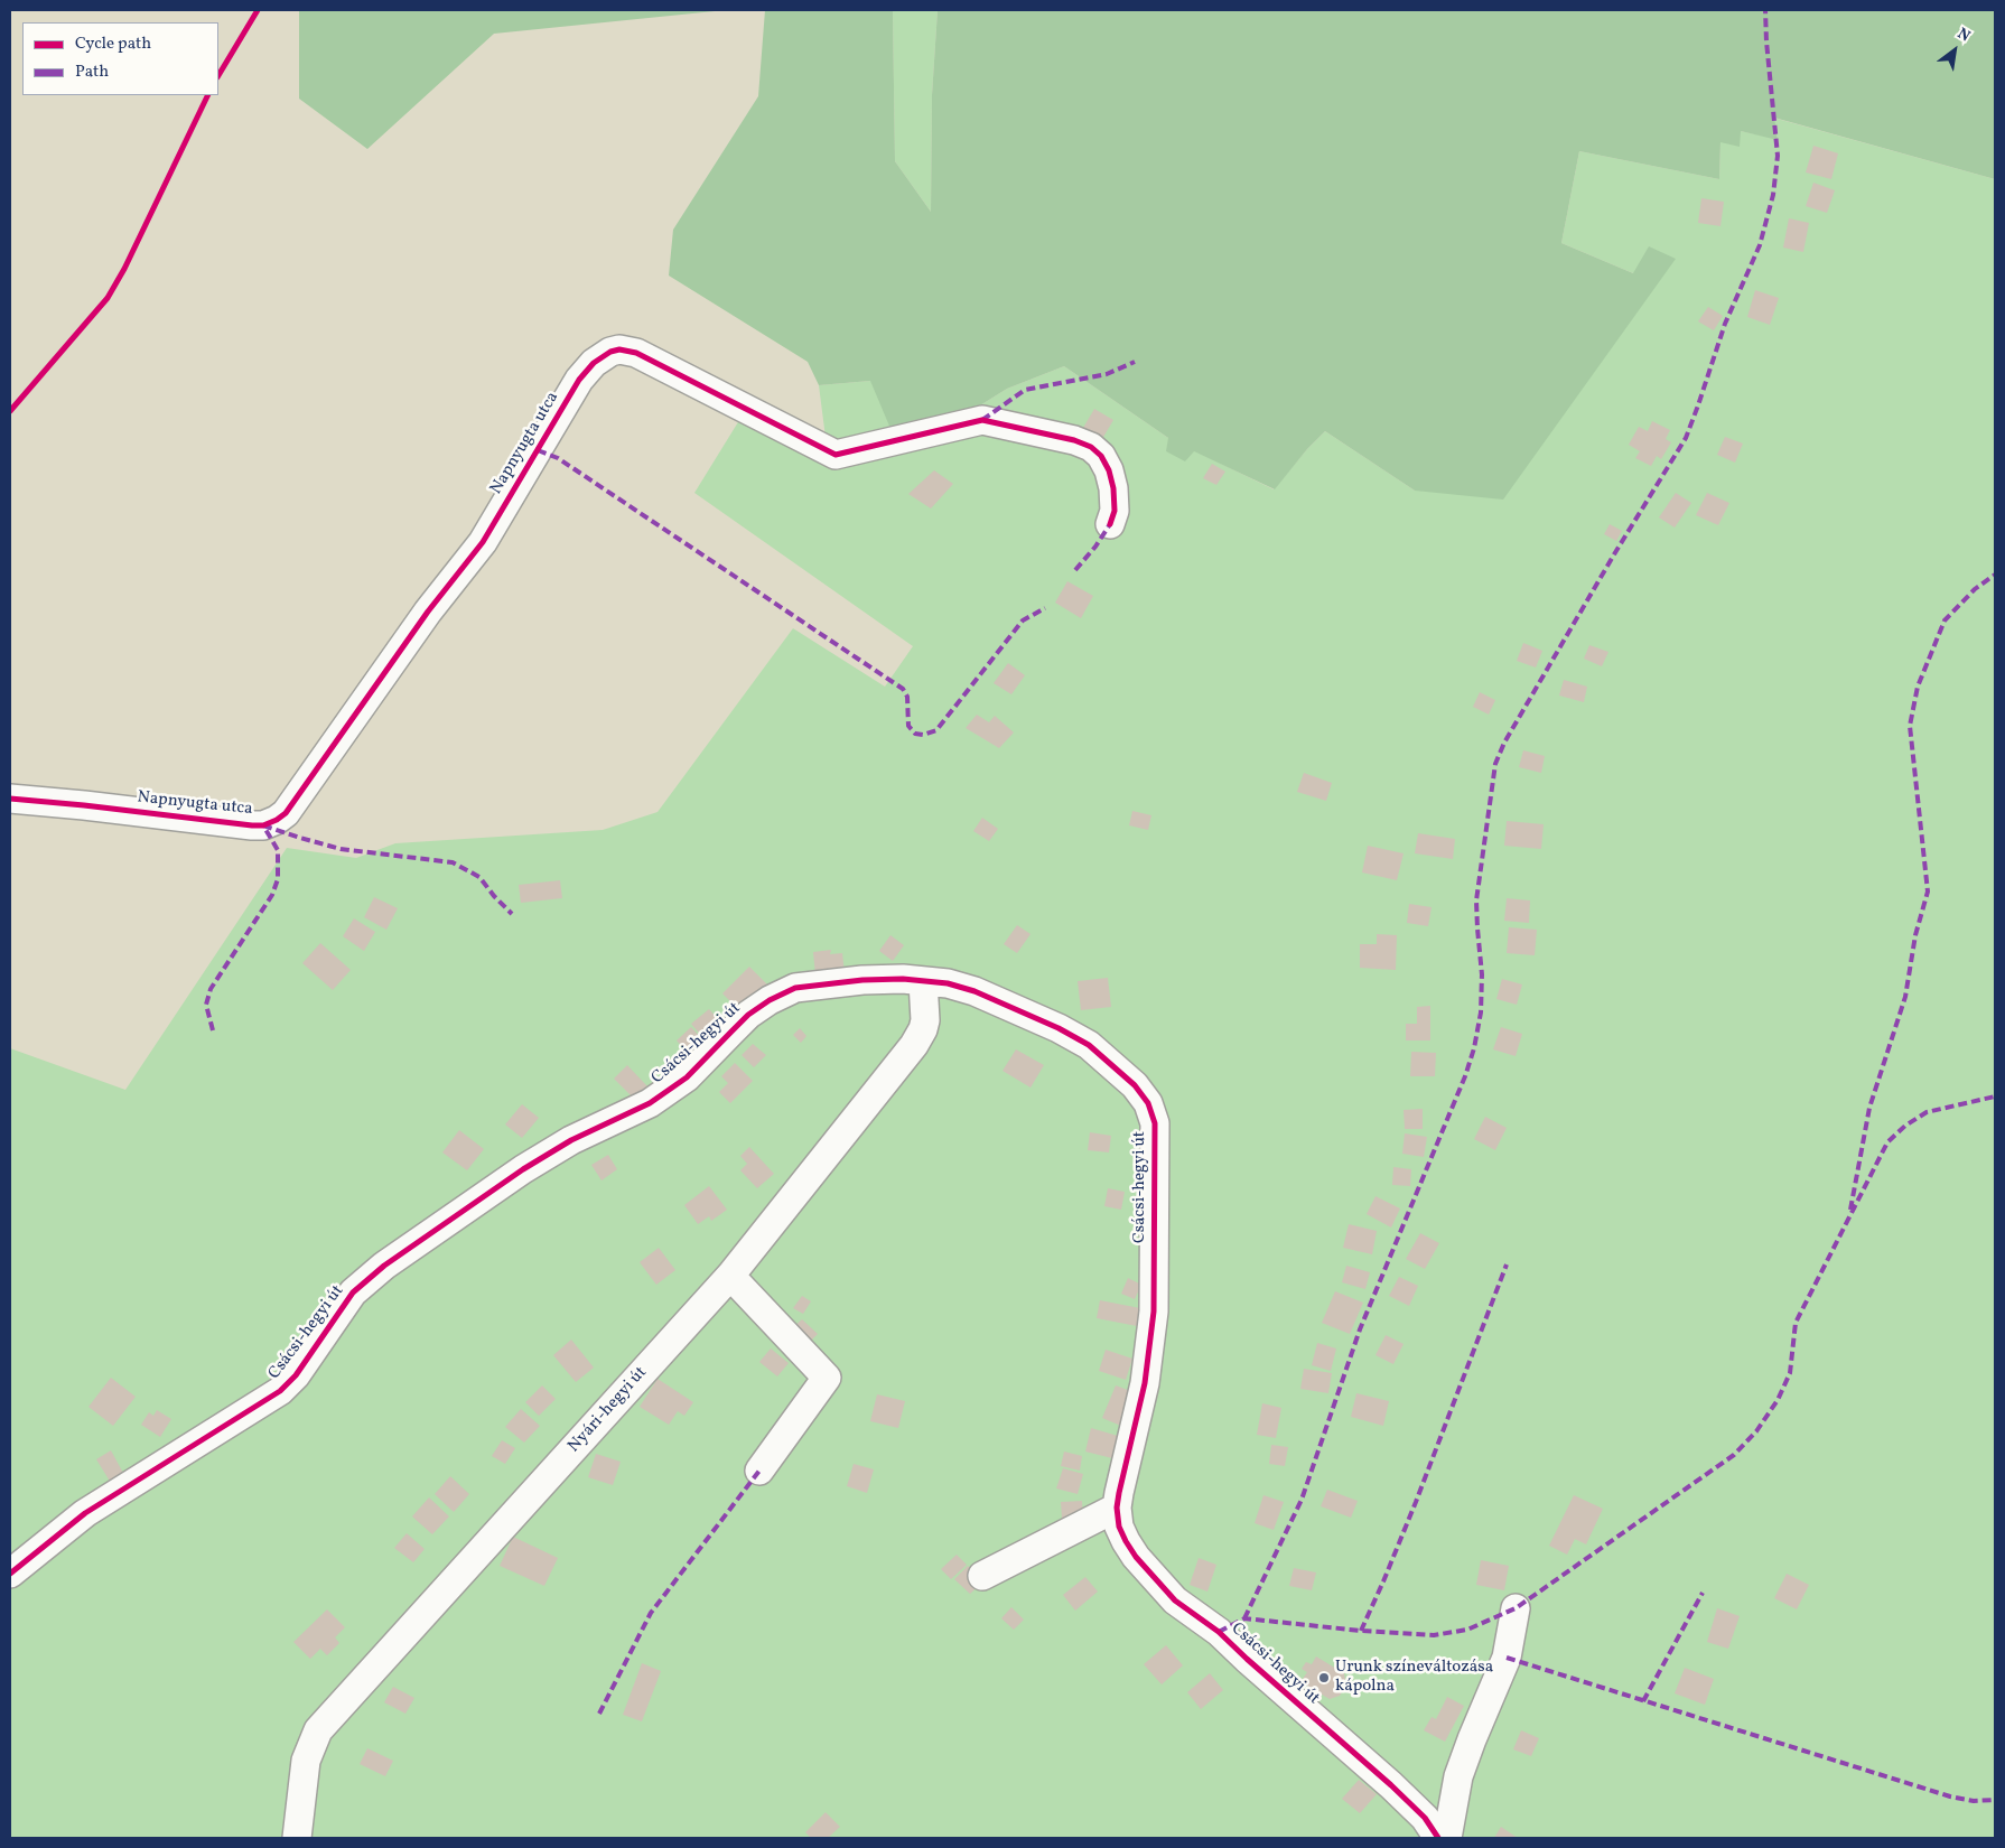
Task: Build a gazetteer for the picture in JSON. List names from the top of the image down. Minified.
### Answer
{"streets":{"street":["Napnyugta utca","Csácsi-hegyi út","Nyári-hegyi út"]},"crossings":[["Csácsi-hegyi út","Nyári-hegyi út"]],"places":["Urunk színeváltozása kápolna"],"legend":["Cycle path","Path"],"north":"top right"}
